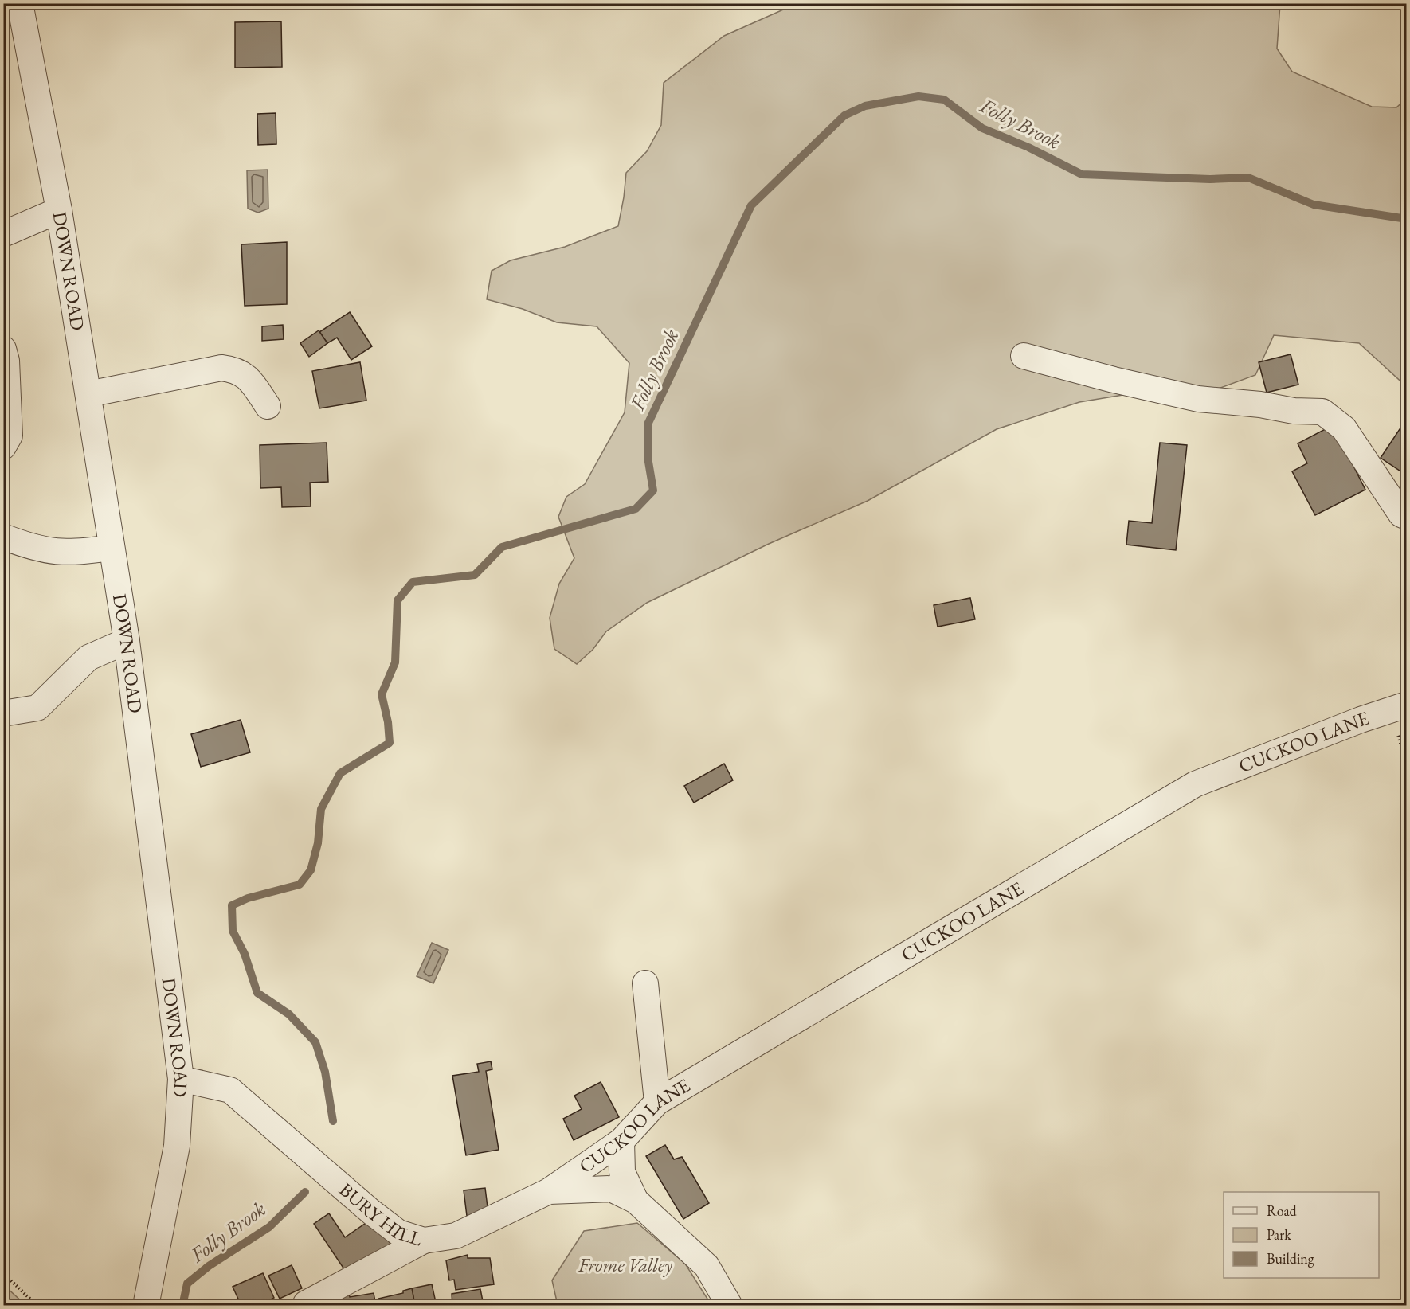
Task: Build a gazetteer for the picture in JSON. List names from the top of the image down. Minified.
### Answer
{"streets":{"street":["DOWN ROAD","CUCKOO LANE","BURY HILL"]},"crossings":[["DOWN ROAD","BURY HILL"],["CUCKOO LANE","BURY HILL"]],"water":["Folly Brook"],"parks":["Frome Valley"],"legend":["Road","Park","Building"]}
